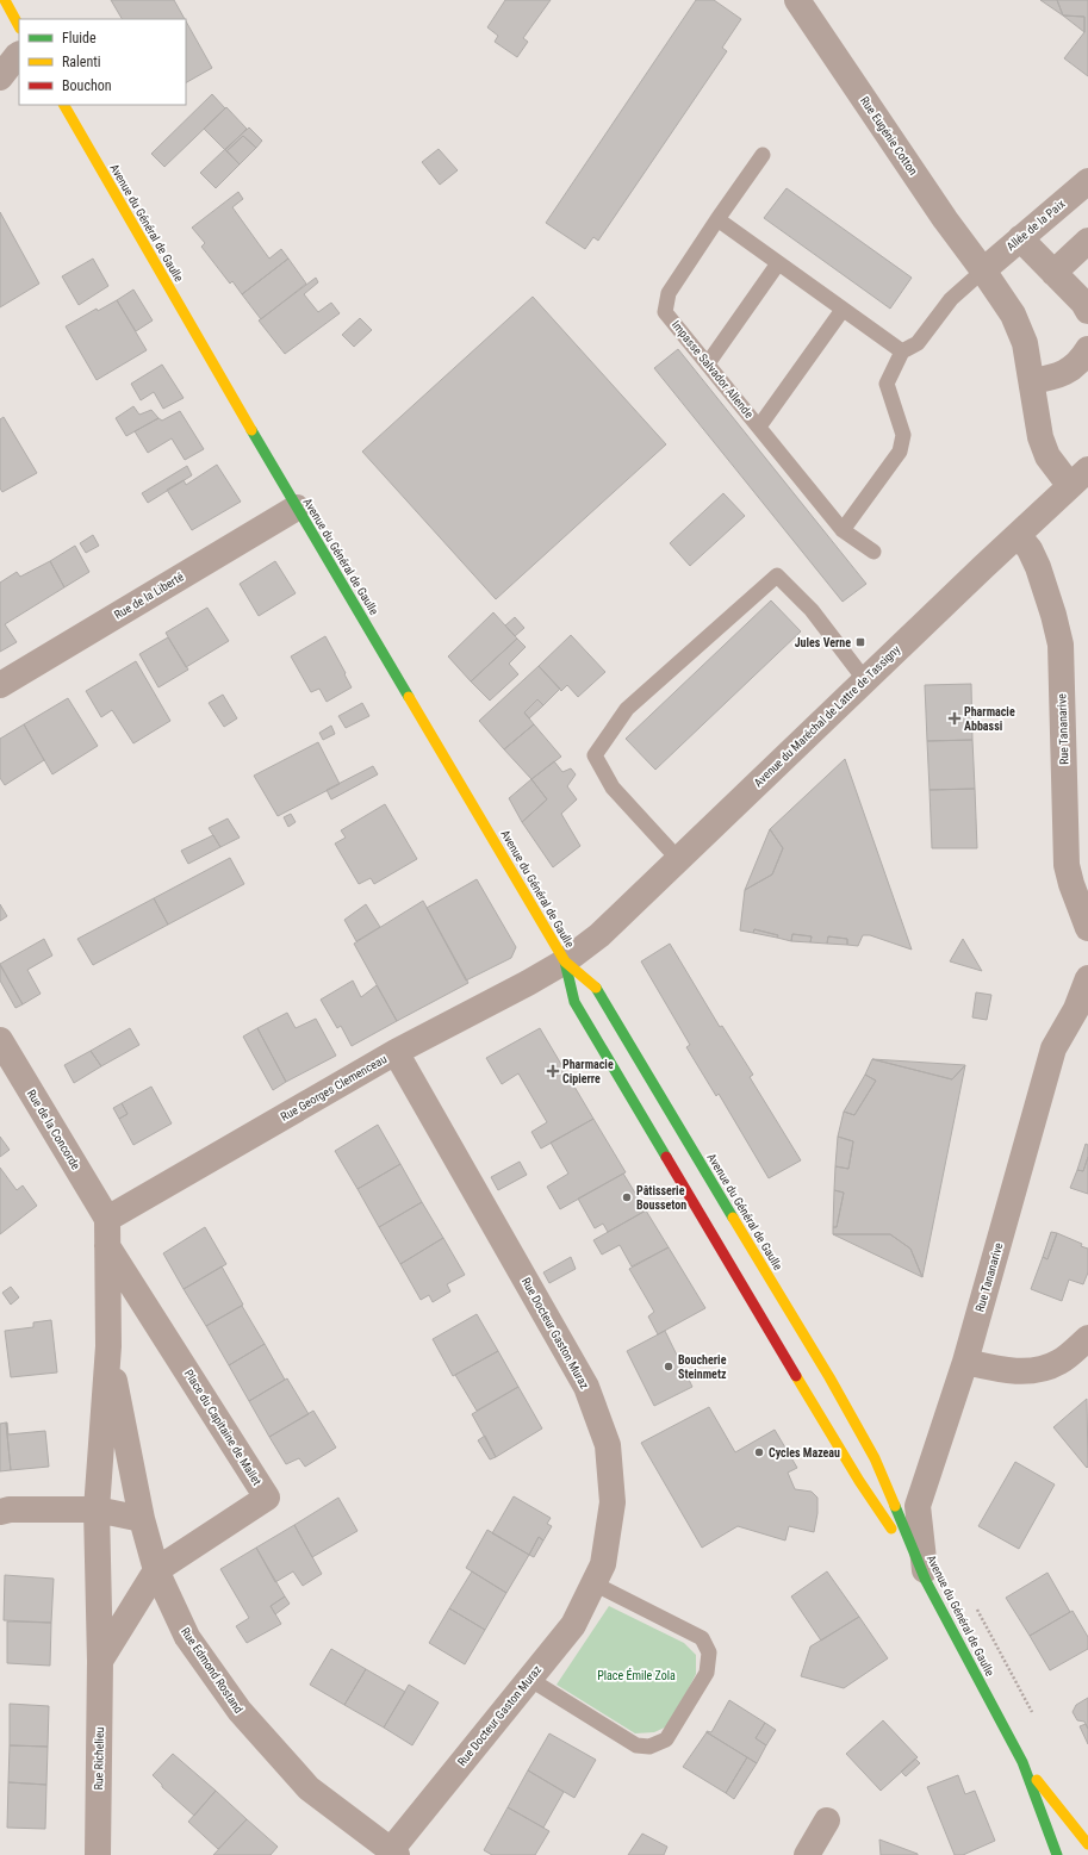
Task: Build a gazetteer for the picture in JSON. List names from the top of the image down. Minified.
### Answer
{"streets":{"main road":["Avenue du Général de Gaulle"],"street":["Rue Eugénie Cotton","Allée de la Paix","Rue de la Liberté","Avenue du Maréchal de Lattre de Tassigny","Rue Tananarive","Rue Georges Clemenceau","Rue de la Concorde","Rue Docteur Gaston Muraz","Place du Capitaine de Mallet","Rue Edmond Rostand","Rue Richelieu"],"lane":["Impasse Salvador Allende"]},"crossings":[["Rue Eugénie Cotton","Allée de la Paix"],["Rue Eugénie Cotton","Avenue du Maréchal de Lattre de Tassigny"],["Avenue du Général de Gaulle","Rue de la Liberté"],["Avenue du Général de Gaulle","Avenue du Maréchal de Lattre de Tassigny"],["Avenue du Général de Gaulle","Rue Tananarive"],["Avenue du Général de Gaulle","Rue Georges Clemenceau"],["Avenue du Maréchal de Lattre de Tassigny","Rue Tananarive"],["Avenue du Maréchal de Lattre de Tassigny","Rue Georges Clemenceau"],["Rue Georges Clemenceau","Rue de la Concorde"],["Rue Georges Clemenceau","Rue Docteur Gaston Muraz"],["Rue Docteur Gaston Muraz","Rue Edmond Rostand"],["Place du Capitaine de Mallet","Rue Edmond Rostand"]],"parks":["Place Émile Zola"],"places":{"transit":["Jules Verne"],"health":["Pharmacie Abbassi","Pharmacie Cipierre"],"other":["Pâtisserie Bousseton","Boucherie Steinmetz","Cycles Mazeau"]},"legend":["Fluide","Ralenti","Bouchon"]}
